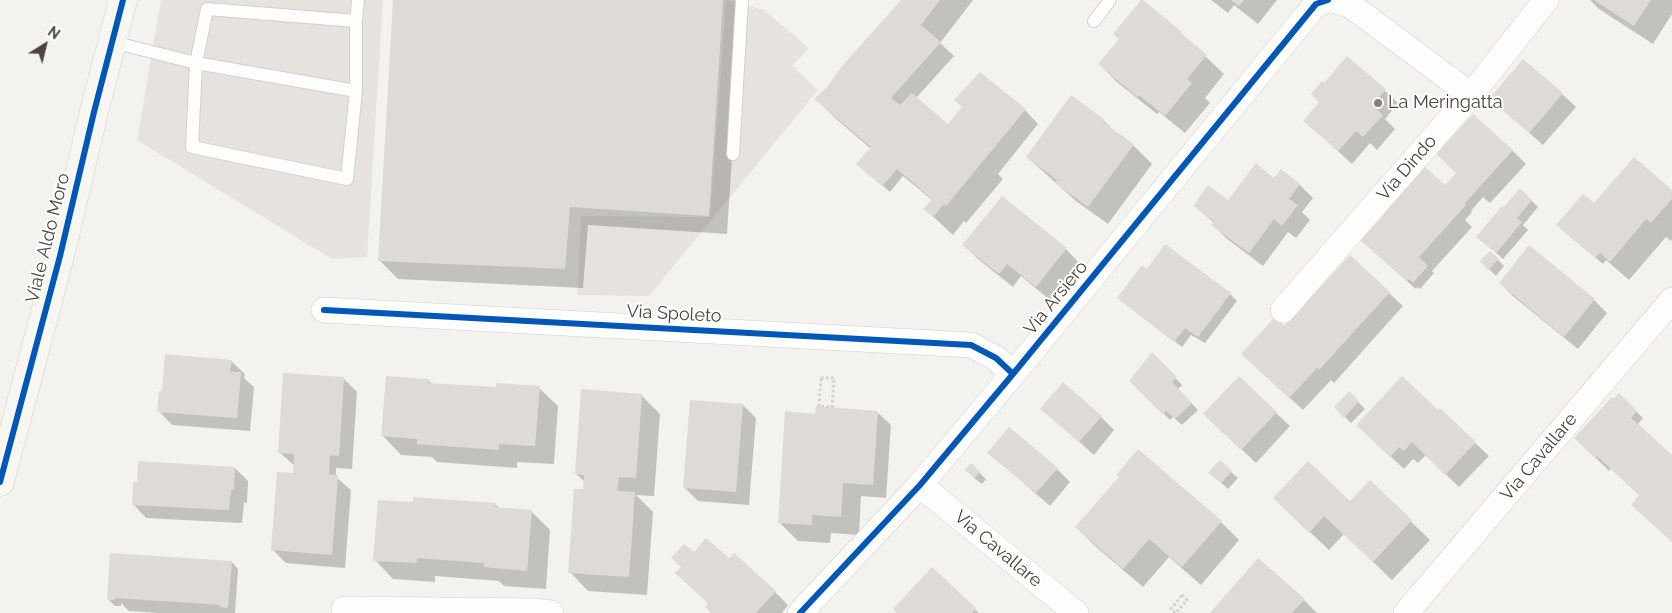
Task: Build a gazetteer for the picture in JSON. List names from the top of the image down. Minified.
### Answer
{"streets":{"main road":["Viale Aldo Moro"],"street":["Via Dindo","Via Arsiero","Via Spoleto","Via Cavallare"]},"crossings":[["Via Arsiero","Via Spoleto"],["Via Arsiero","Via Cavallare"]],"places":["La Meringatta"],"north":"top right"}
